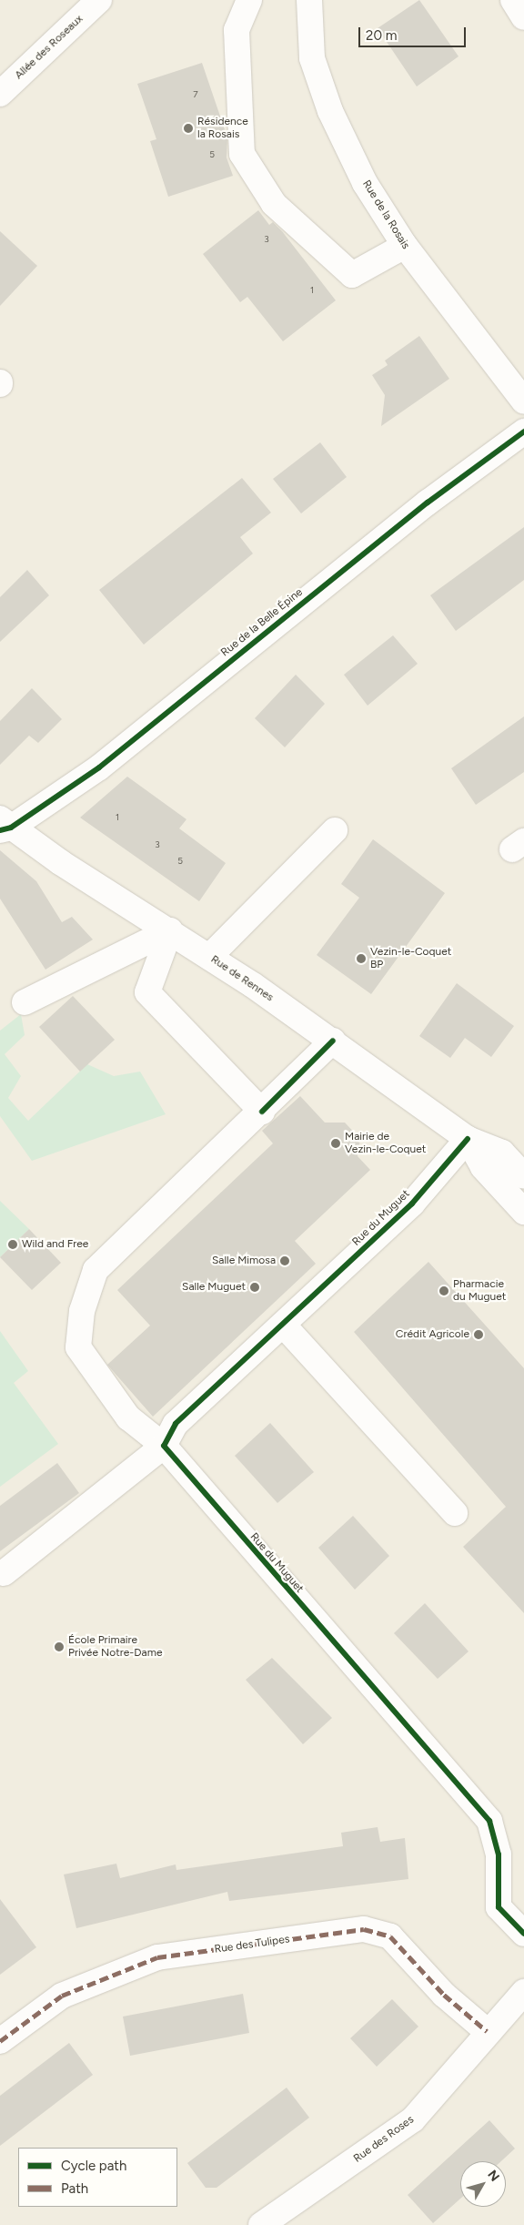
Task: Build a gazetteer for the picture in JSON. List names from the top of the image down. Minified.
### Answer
{"streets":{"street":["Allée des Roseaux","Rue de la Rosais","Rue de la Belle Épine","Rue de Rennes","Rue du Muguet","Rue des Tulipes","Rue des Roses"]},"crossings":[["Rue de la Belle Épine","Rue de Rennes"],["Rue de Rennes","Rue du Muguet"],["Rue des Tulipes","Rue des Roses"]],"places":["Résidence la Rosais","Vezin-le-Coquet BP","Mairie de Vezin-le-Coquet","Wild and Free","Salle Mimosa","Salle Muguet","Pharmacie du Muguet","Crédit Agricole","École Primaire Privée Notre-Dame"],"house_numbers":["7","5","3","1","1","3","5"],"legend":["Cycle path","Path"],"scale_bar":"20 m","north":"top right"}
